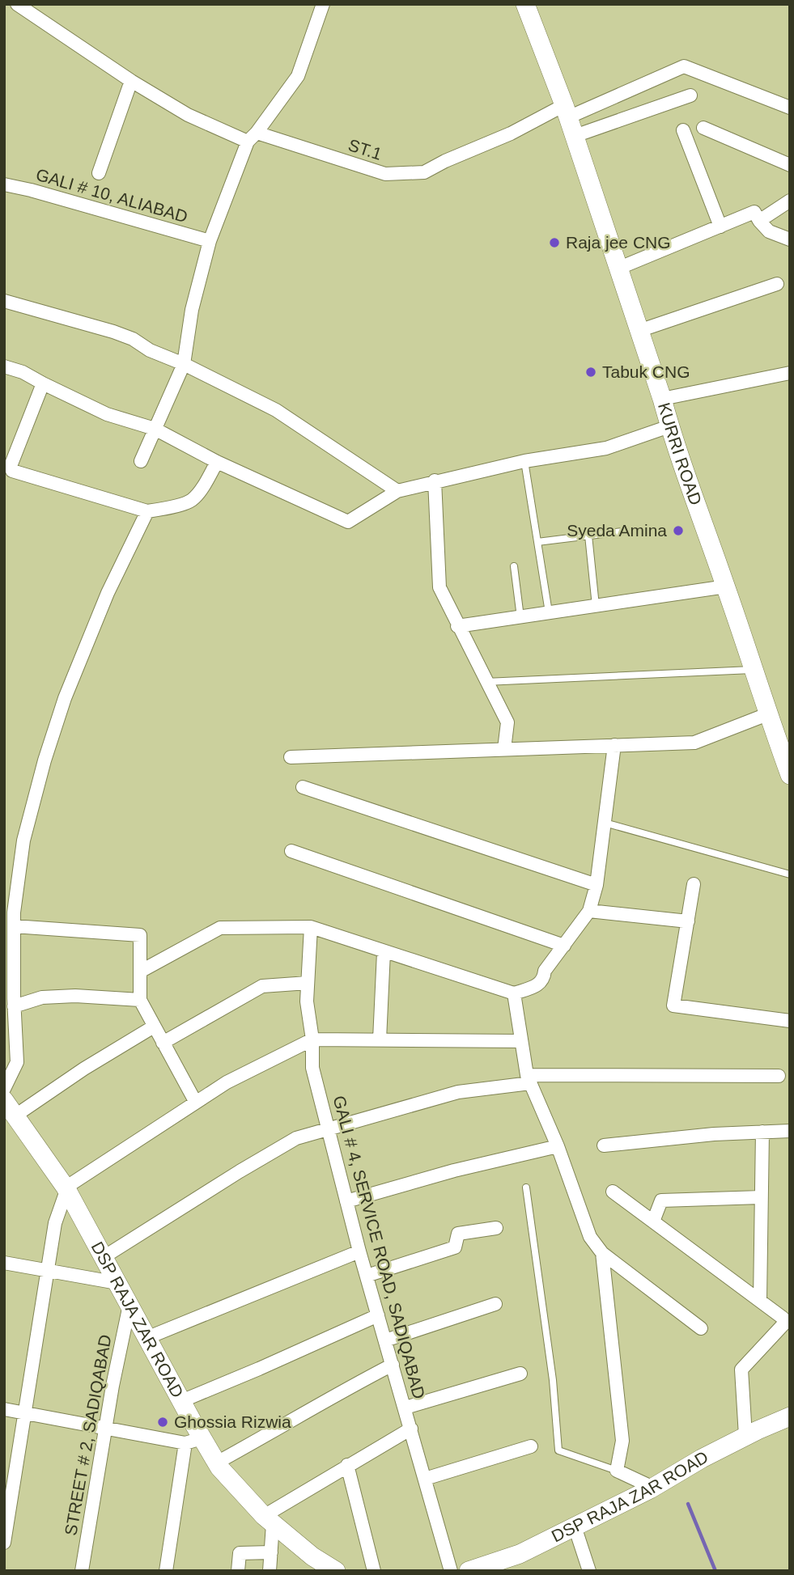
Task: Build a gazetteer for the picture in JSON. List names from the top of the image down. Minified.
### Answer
{"streets":{"street":["ST.1","GALI # 10, ALIABAD","KURRI ROAD","GALI # 4, SERVICE ROAD, SADIQABAD","DSP RAJA ZAR ROAD","STREET # 2, SADIQABAD"]},"crossings":[["ST.1","KURRI ROAD"],["DSP RAJA ZAR ROAD","STREET # 2, SADIQABAD"]],"places":["Raja jee CNG","Tabuk CNG","Syeda Amina","Ghossia Rizwia"]}
